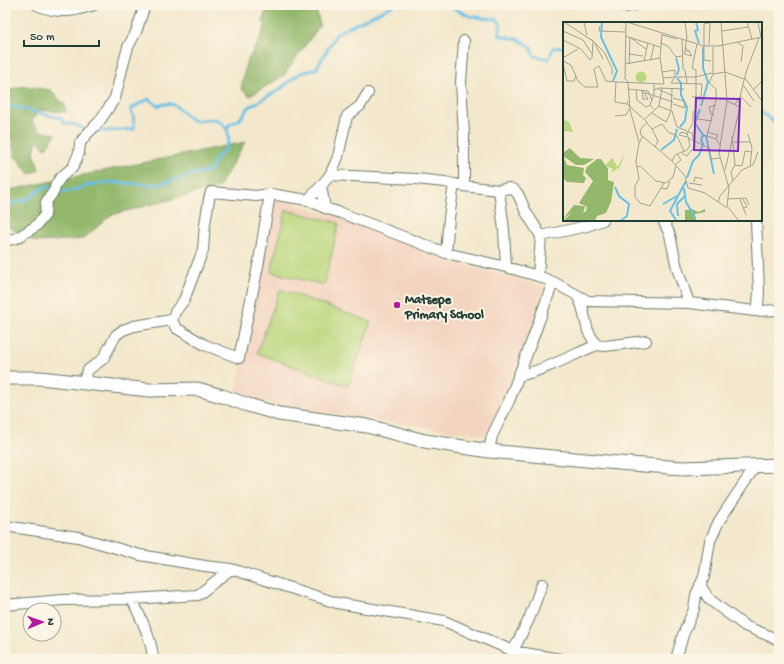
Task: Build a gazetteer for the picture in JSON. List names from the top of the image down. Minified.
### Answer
{"places":["Matsepe Primary School"],"scale_bar":"50 m","north":"right"}
